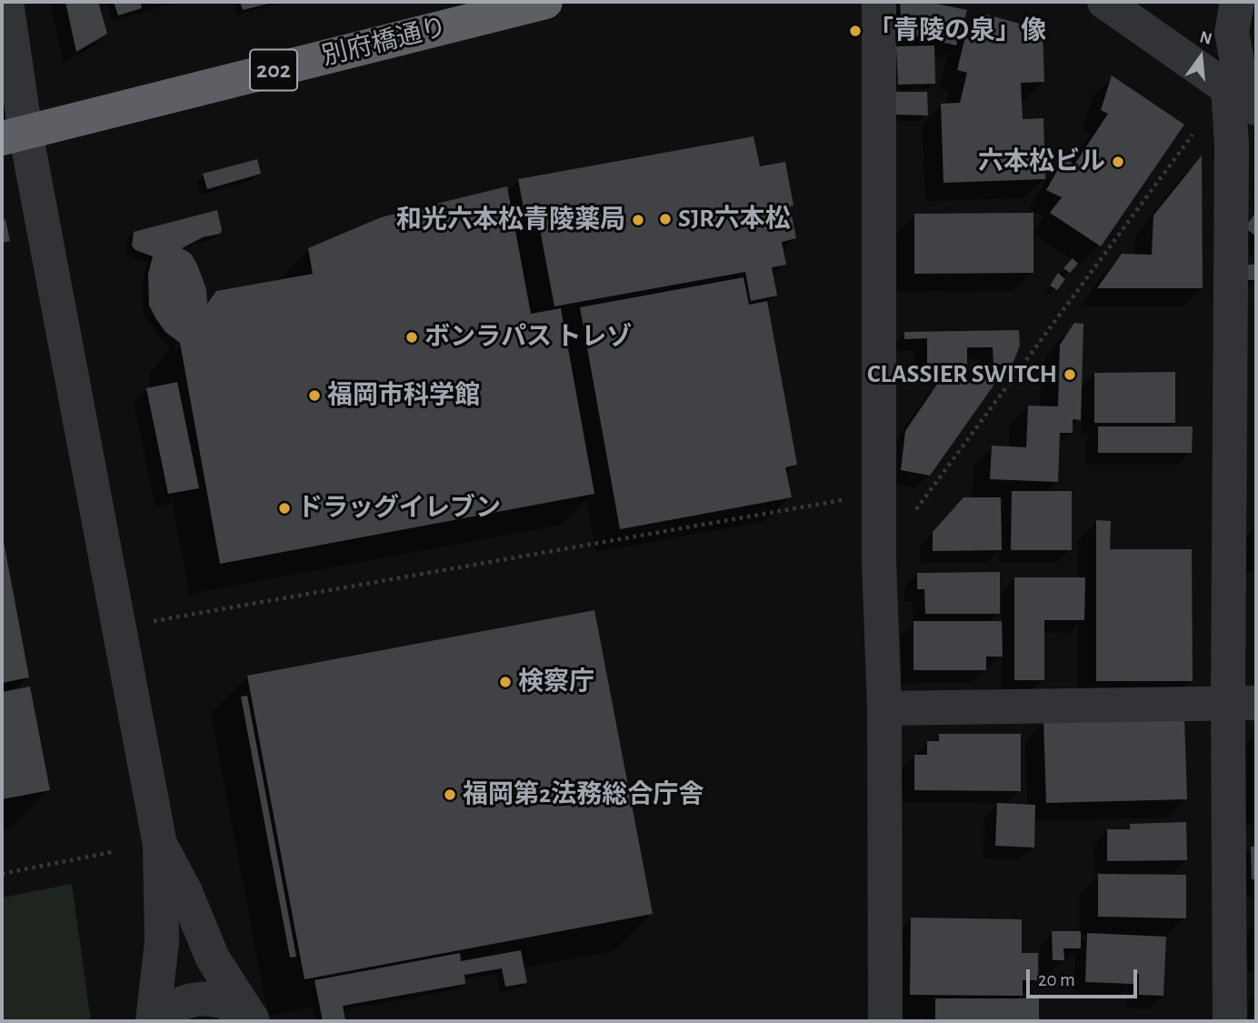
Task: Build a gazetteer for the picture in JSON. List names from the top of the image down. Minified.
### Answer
{"streets":{"highway":["別府橋通り","202"]},"places":["「青陵の泉」像","六本松ビル","SJR六本松","和光六本松青陵薬局","ボンラパス トレゾ","CLASSIER SWITCH","福岡市科学館","ドラッグイレブン","検察庁","福岡第2法務総合庁舎"],"scale_bar":"20 m","north":"top"}
